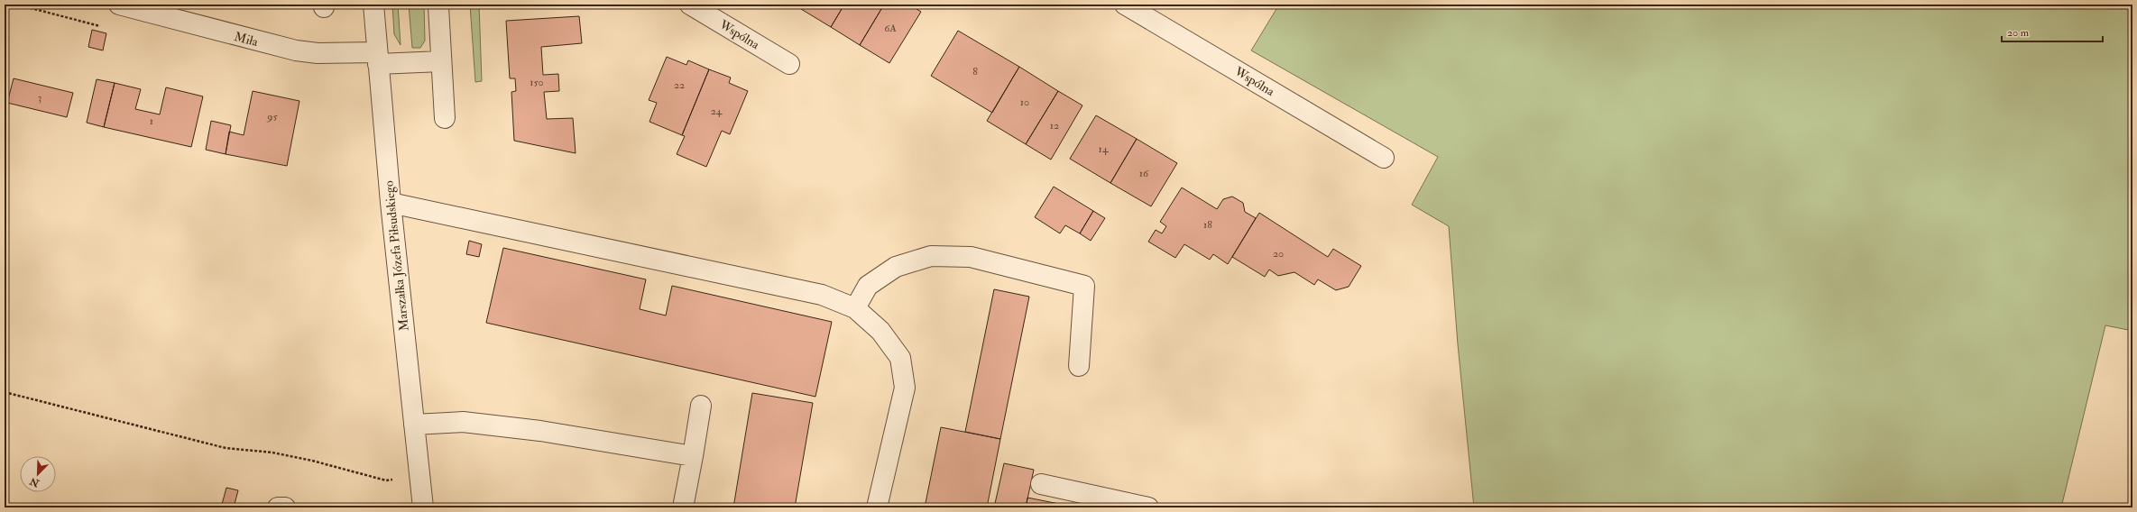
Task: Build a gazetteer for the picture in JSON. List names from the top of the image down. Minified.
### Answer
{"streets":{"street":["Wspólna","Miła","Marszałka Józefa Piłsudskiego"]},"crossings":[["Miła","Marszałka Józefa Piłsudskiego"]],"house_numbers":["6A","8","150","22","3","10","24","95","1","12","14","16","18","20"],"scale_bar":"20 m","north":"bottom left"}
